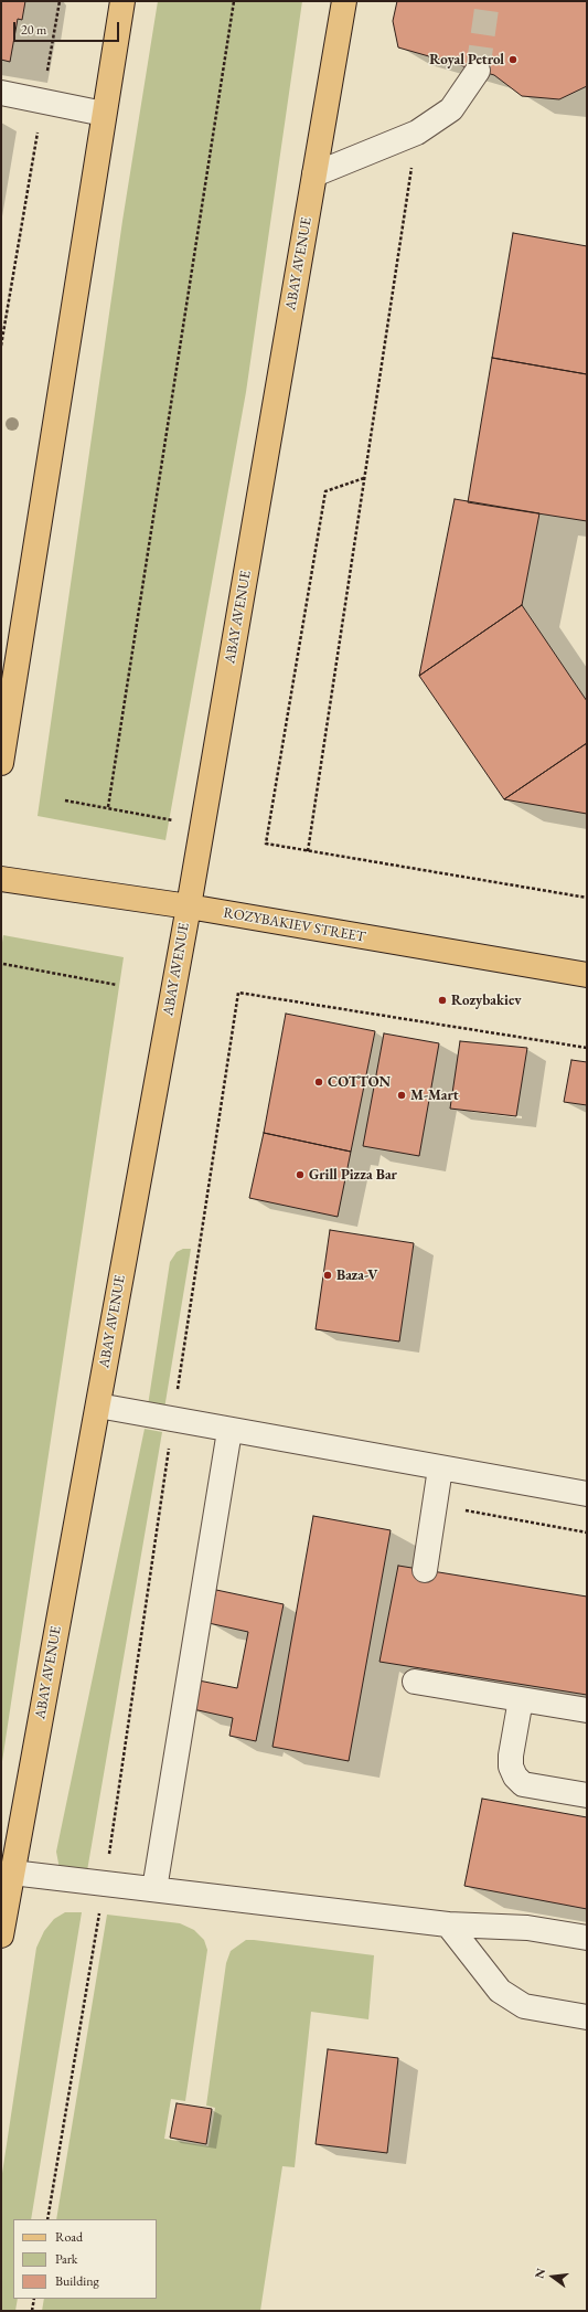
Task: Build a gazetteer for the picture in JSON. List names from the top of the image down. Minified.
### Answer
{"streets":{"main road":["ABAY AVENUE","ROZYBAKIEV STREET"]},"crossings":[["ABAY AVENUE","ROZYBAKIEV STREET"]],"places":["Royal Petrol","Rozybakiev","COTTON","M-Mart","Grill Pizza Bar","Baza-V"],"legend":["Road","Park","Building"],"scale_bar":"20 m","north":"left"}
